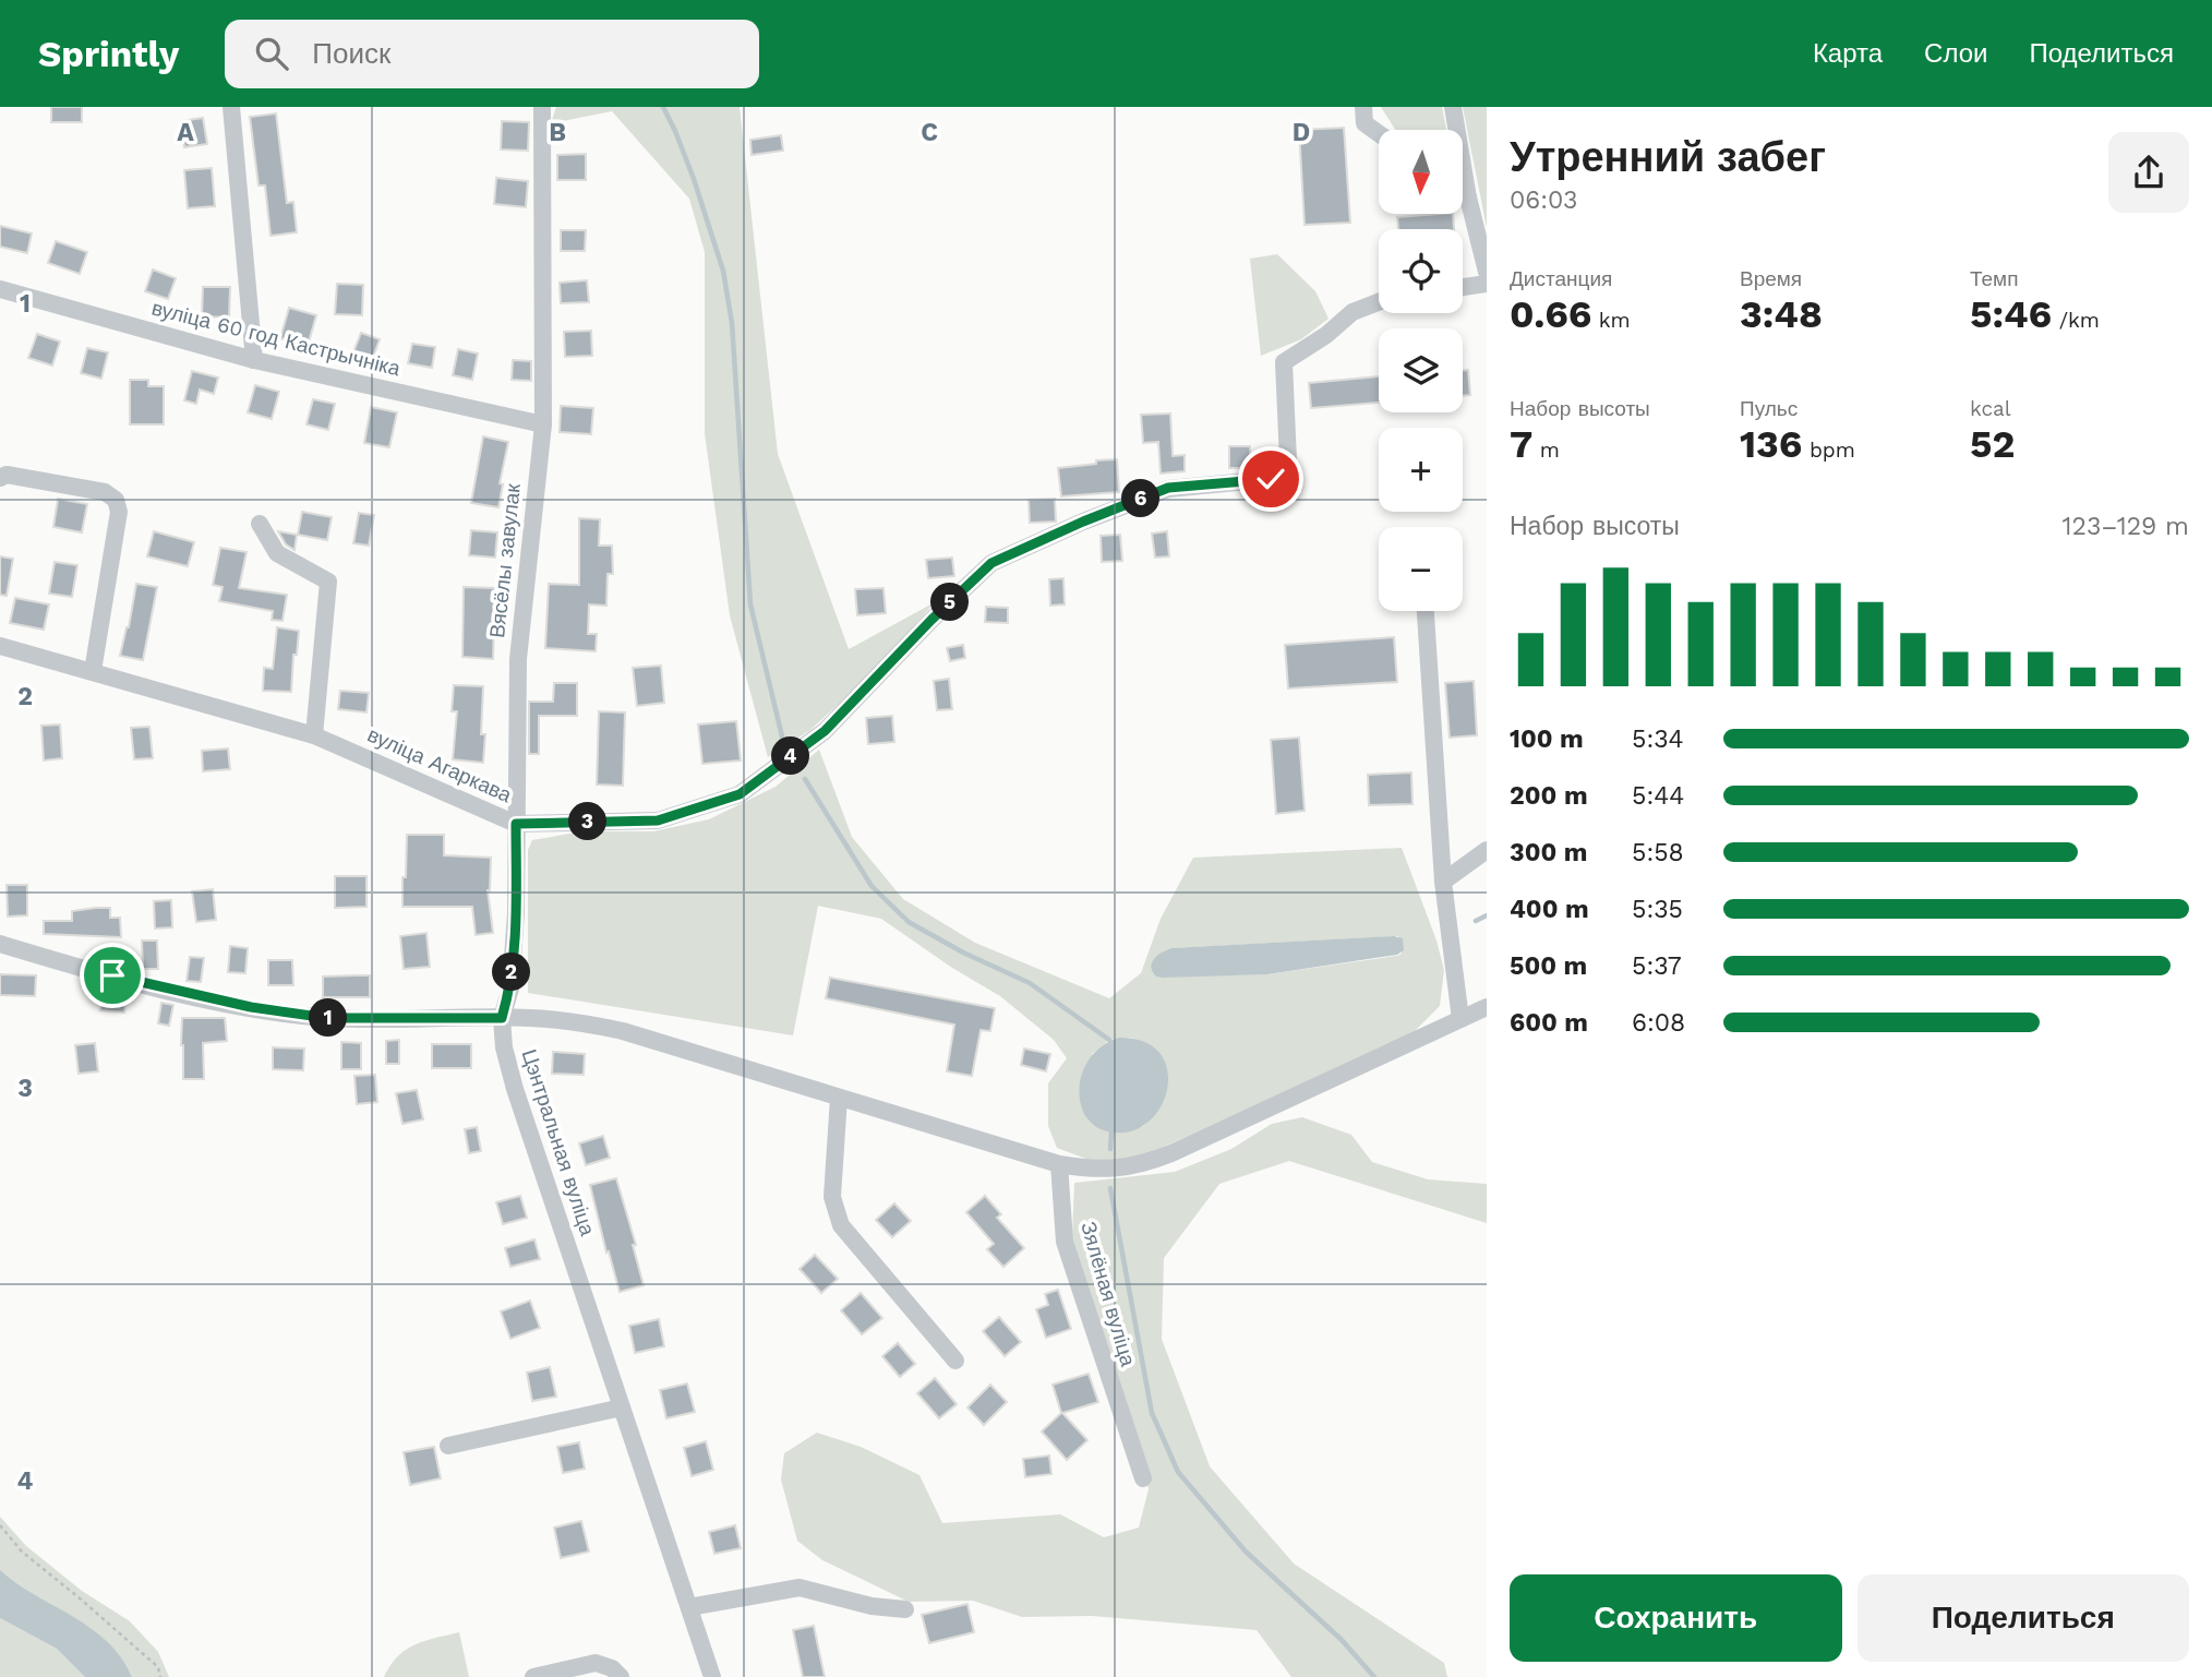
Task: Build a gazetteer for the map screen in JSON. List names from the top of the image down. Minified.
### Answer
{"streets":{"street":["вуліца 60 год Кастрычніка","Вясёлы завулак","вуліца Агаркава","Цэнтральная вуліца","Зялёная вуліца"]},"crossings":[["вуліца 60 год Кастрычніка","Вясёлы завулак"],["Вясёлы завулак","вуліца Агаркава"],["Вясёлы завулак","Цэнтральная вуліца"]],"north":"bottom","page":{"header":"Sprintly","search":"Поиск","nav":["Карта","Слои","Поделиться"],"heading":["Утренний забег","06:03"],"map_buttons":["+","−"],"stats":[["Дистанция","0.66 km"],["Время","3:48"],["Темп","5:46 /km"],["Набор высоты","7 m"],["Пульс","136 bpm"],["kcal","52"]],"pins":["6","5","4","3","2","1"],"chart":["Набор высоты","123–129 m"],"list":[{"name":"100 m","note":"5:34"},{"name":"200 m","note":"5:44"},{"name":"300 m","note":"5:58"},{"name":"400 m","note":"5:35"},{"name":"500 m","note":"5:37"},{"name":"600 m","note":"6:08"}],"buttons":["Сохранить","Поделиться"]},"grid":{"columns":["A","B","C","D"],"rows":["1","2","3","4"]}}
